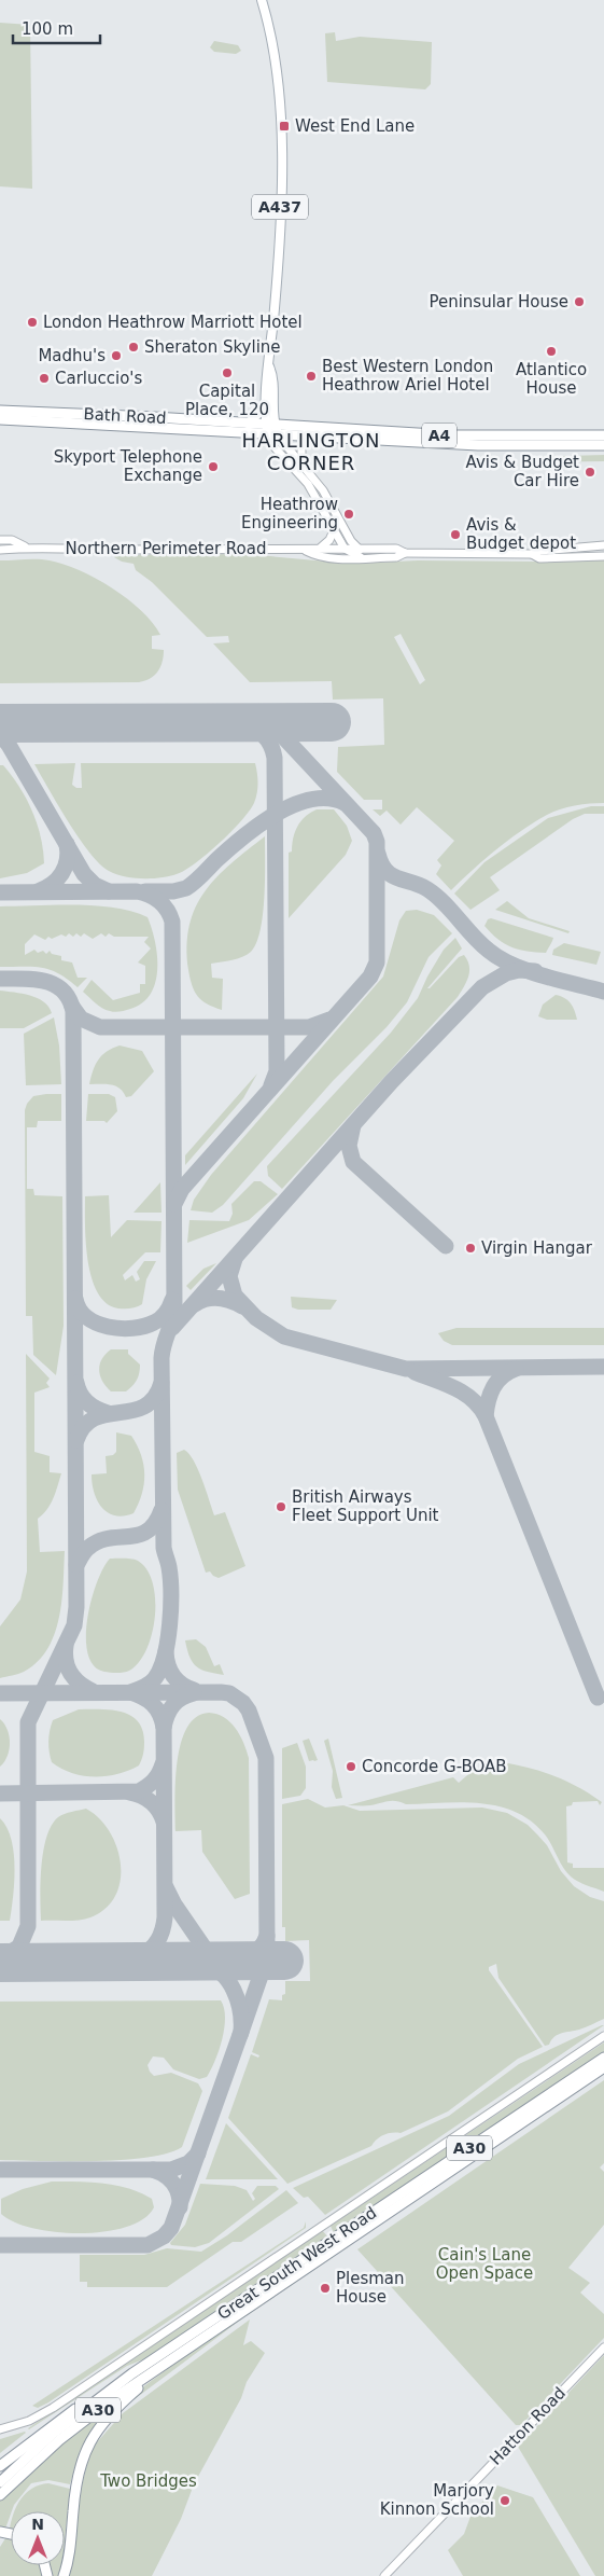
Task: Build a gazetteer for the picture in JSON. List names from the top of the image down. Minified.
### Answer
{"streets":{"highway":["Bath Road","A4","A30","Great South West Road"],"main road":["A437"],"street":["Northern Perimeter Road","Hatton Road"]},"crossings":[["A437","Bath Road"],["A30","Great South West Road"]],"districts":["HARLINGTON CORNER"],"parks":["Cain's Lane Open Space","Two Bridges"],"places":{"transit":["West End Lane"],"other":["Peninsular House","London Heathrow Marriott Hotel","Sheraton Skyline","Atlantico House","Madhu's","Capital Place, 120","Best Western London Heathrow Ariel Hotel","Carluccio's","Skyport Telephone Exchange","Avis & Budget Car Hire","Heathrow Engineering","Avis & Budget depot","Virgin Hangar","British Airways Fleet Support Unit","Concorde G-BOAB","Plesman House","Marjory Kinnon School"]},"scale_bar":"100 m","north":"top"}
